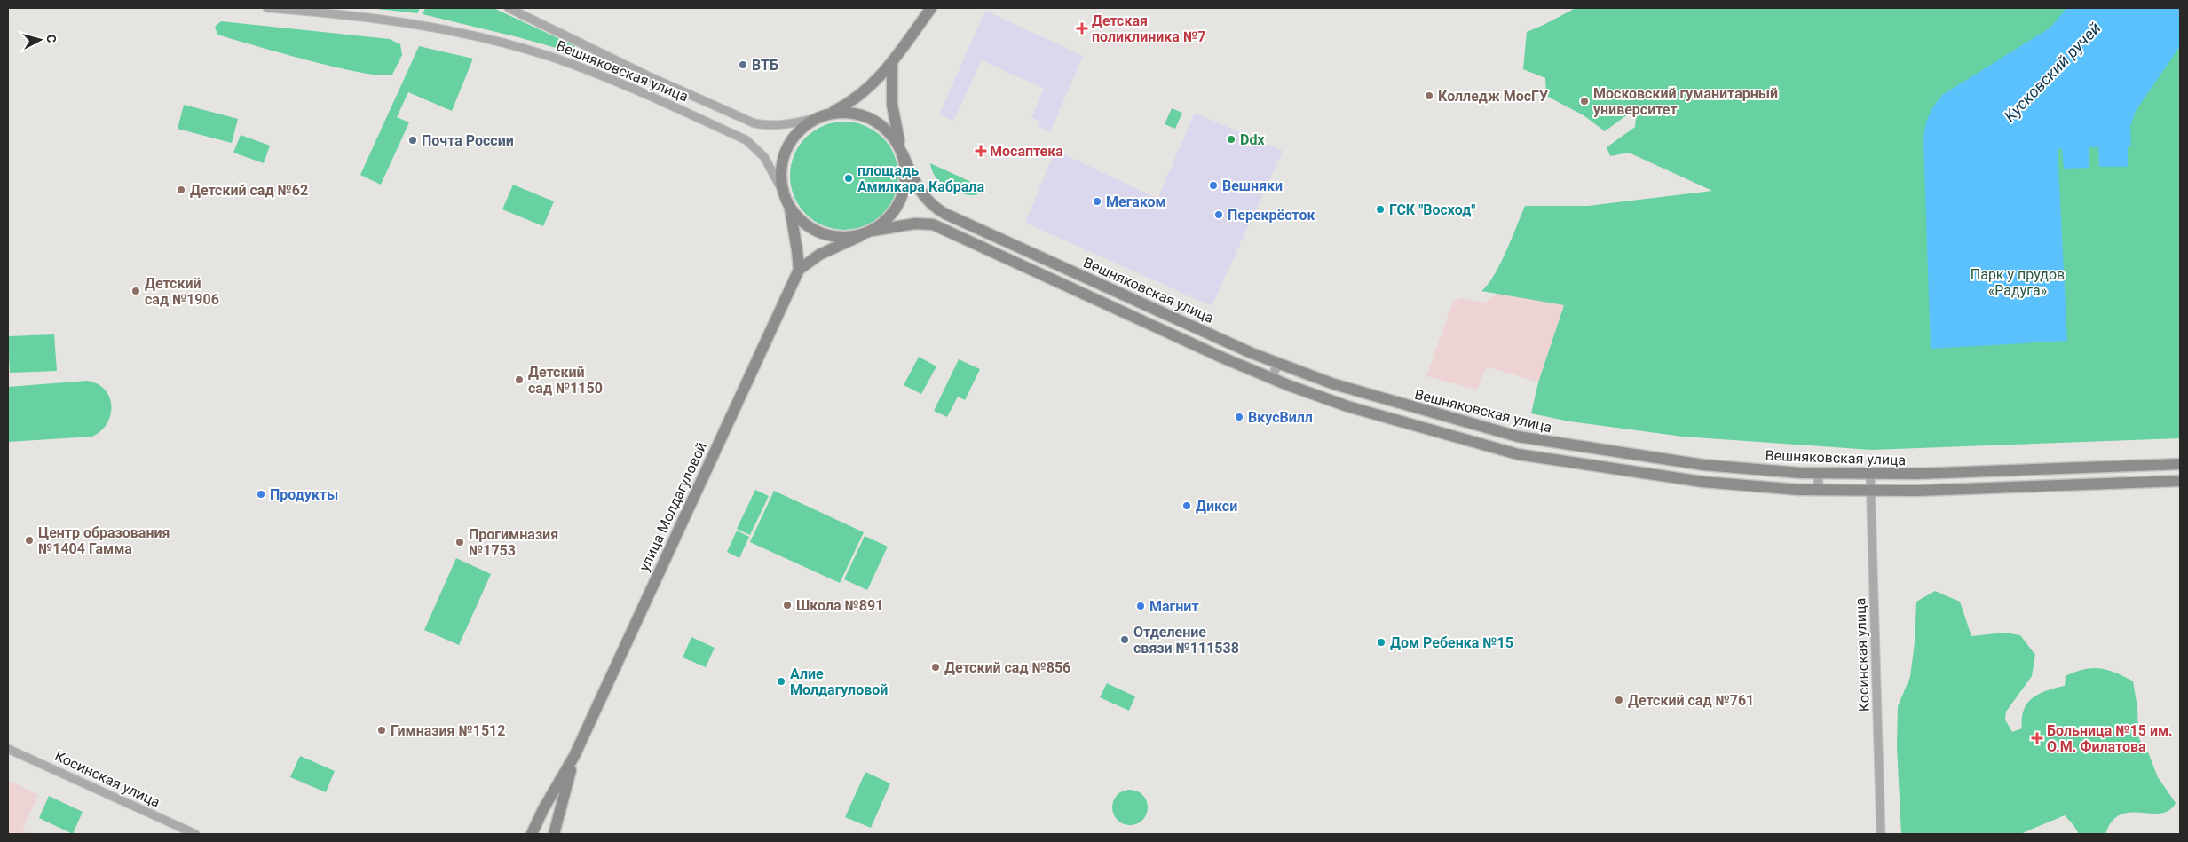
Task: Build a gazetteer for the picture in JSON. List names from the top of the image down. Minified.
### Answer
{"streets":{"main road":["Вешняковская улица","улица Молдагуловой"],"street":["Косинская улица"]},"crossings":[["Вешняковская улица","улица Молдагуловой"],["Вешняковская улица","Косинская улица"]],"water":["Кусковский ручей"],"parks":["Парк у прудов «Радуга»"],"places":{"health":["Детская поликлиника №7","Мосаптека","Больница №15 им. О.М. Филатова"],"other":["ВТБ","Колледж МосГУ","Московский гуманитарный университет","Ddx","Почта России","площадь Амилкара Кабрала","Вешняки","Детский сад №62","Мегаком","ГСК \"Восход\"","Перекрёсток","Детский сад №1906","Детский сад №1150","ВкусВилл","Продукты","Дикси","Центр образования №1404 Гамма","Прогимназия №1753","Школа №891","Магнит","Отделение связи №111538","Дом Ребенка №15","Детский сад №856","Алие Молдагуловой","Детский сад №761","Гимназия №1512"]},"north":"right"}
